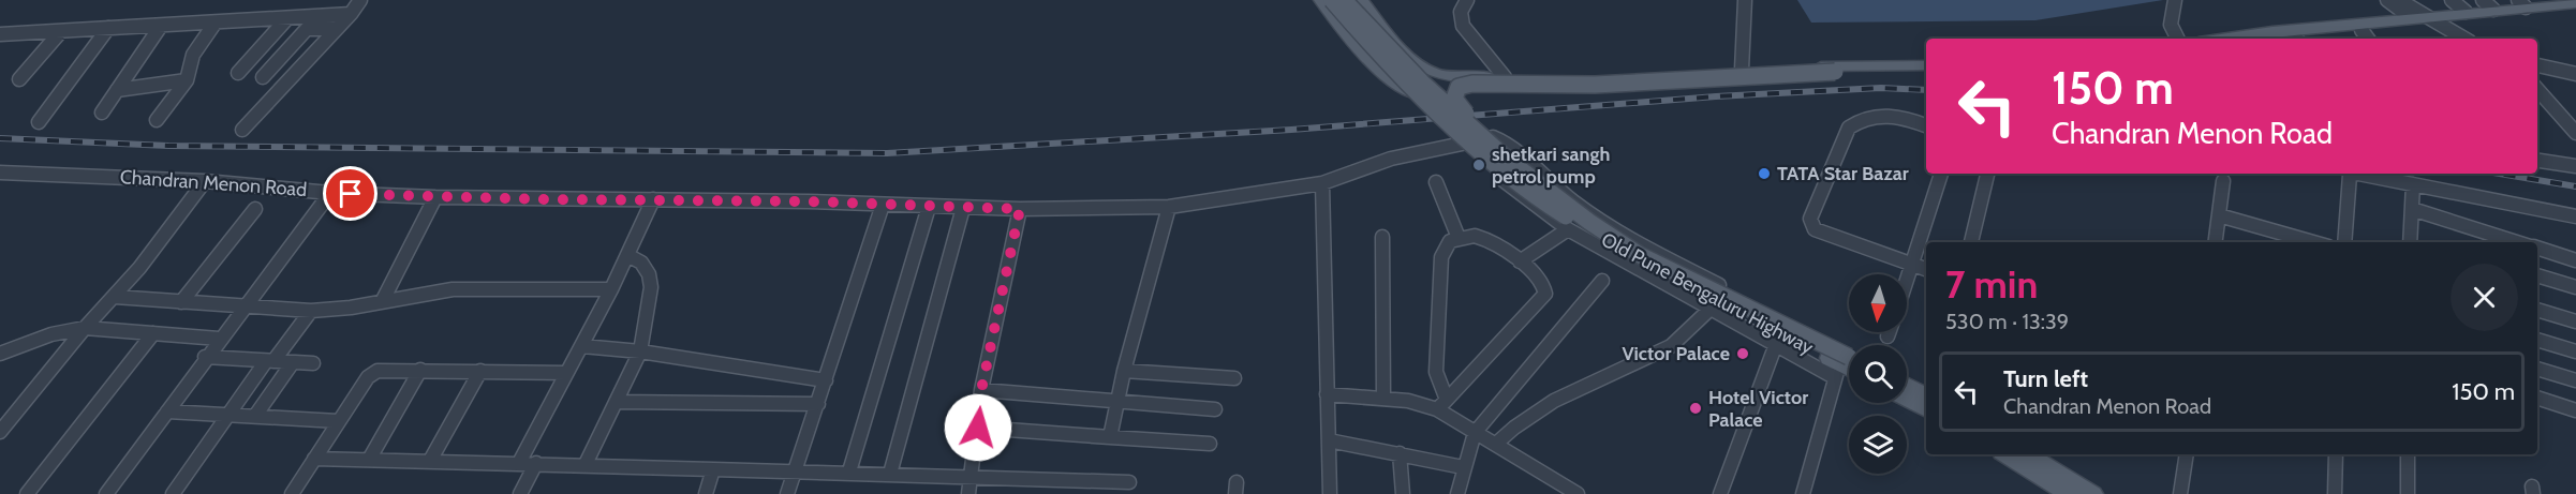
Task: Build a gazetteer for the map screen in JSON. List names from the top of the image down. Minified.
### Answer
{"streets":{"main road":["Old Pune Bengaluru Highway"],"street":["Chandran Menon Road"]},"crossings":[["Chandran Menon Road","Old Pune Bengaluru Highway"]],"places":["shetkari sangh petrol pump","TATA Star Bazar","Victor Palace","Hotel Victor Palace"],"north":"bottom","page":{"turn":["150 m","Chandran Menon Road"],"heading":["7 min","530 m · 13:39"],"list":[{"name":"Turn left","note":"Chandran Menon Road","value":"150 m"}]}}
